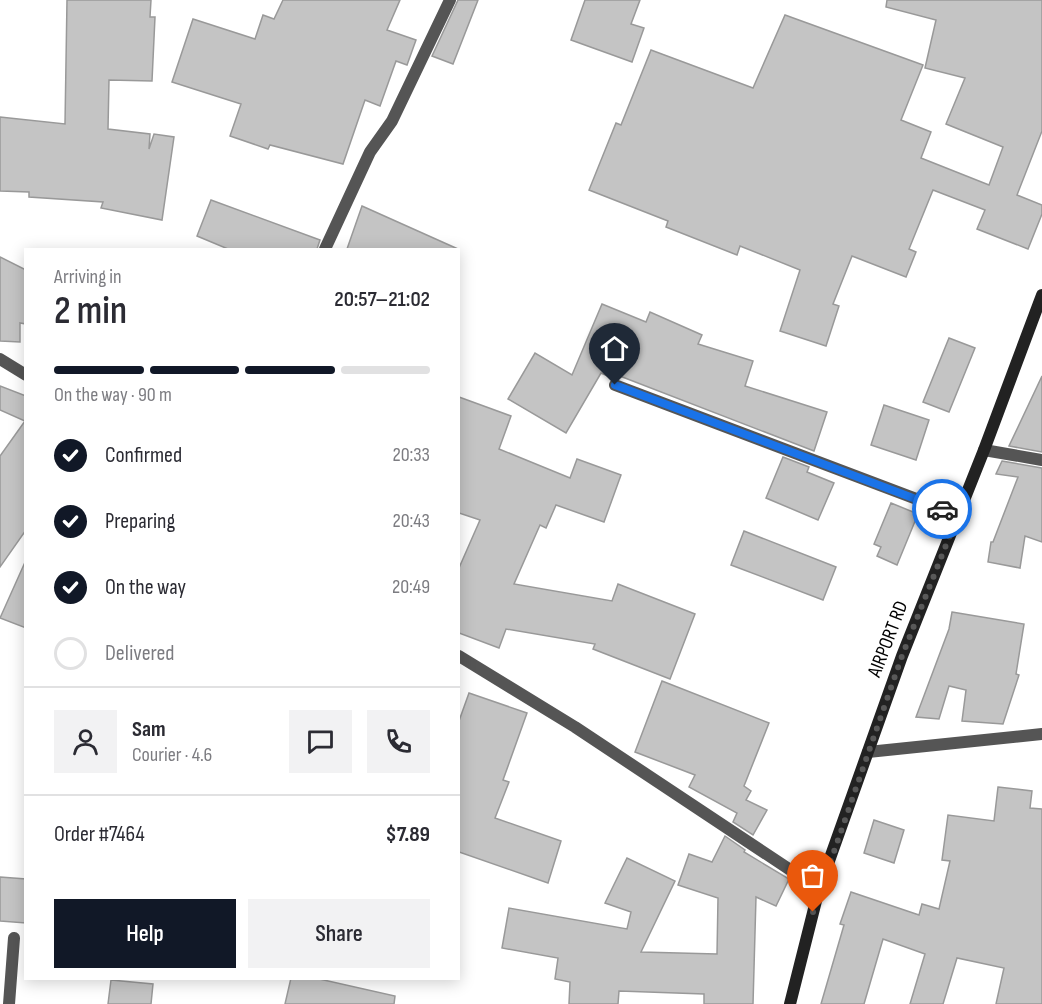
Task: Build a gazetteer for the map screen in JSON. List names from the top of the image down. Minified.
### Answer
{"streets":{"main road":["AIRPORT RD"]},"page":{"heading":["2 min","Arriving in","20:57–21:02"],"panel":["Sam","Courier · 4.6","Order #7464","$7.89"],"bar":"On the way · 90 m","list":[["Confirmed","20:33"],["Preparing","20:43"],["On the way","20:49"],"Delivered"],"buttons":["Help","Share"]}}
